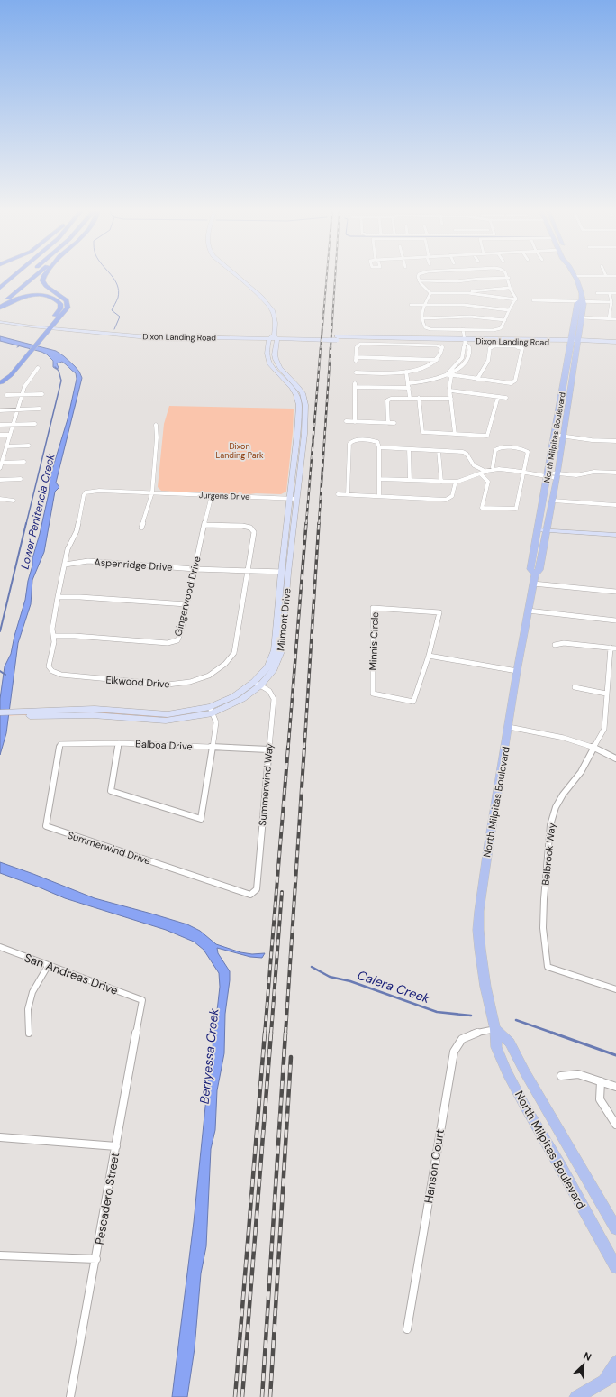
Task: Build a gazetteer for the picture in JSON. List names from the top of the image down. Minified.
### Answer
{"streets":{"main road":["North Milpitas Boulevard"],"street":["Dixon Landing Road","Jurgens Drive","Aspenridge Drive","Gingerwood Drive","Milmont Drive","Minnis Circle","Elkwood Drive","Balboa Drive","Summerwind Way","Summerwind Drive","Belbrook Way","San Andreas Drive","Hanson Court","Pescadero Street"]},"crossings":[["Dixon Landing Road","North Milpitas Boulevard"],["Dixon Landing Road","Milmont Drive"],["North Milpitas Boulevard","Hanson Court"],["Jurgens Drive","Aspenridge Drive"],["Jurgens Drive","Gingerwood Drive"],["Jurgens Drive","Milmont Drive"],["Aspenridge Drive","Gingerwood Drive"],["Aspenridge Drive","Milmont Drive"],["Aspenridge Drive","Elkwood Drive"],["Gingerwood Drive","Elkwood Drive"],["Milmont Drive","Summerwind Way"],["Balboa Drive","Summerwind Way"],["Balboa Drive","Summerwind Drive"],["Summerwind Way","Summerwind Drive"],["San Andreas Drive","Pescadero Street"]],"water":["Lower Penitencia Creek","Calera Creek","Berryessa Creek"],"parks":["Dixon Landing Park"],"north":"top right"}
